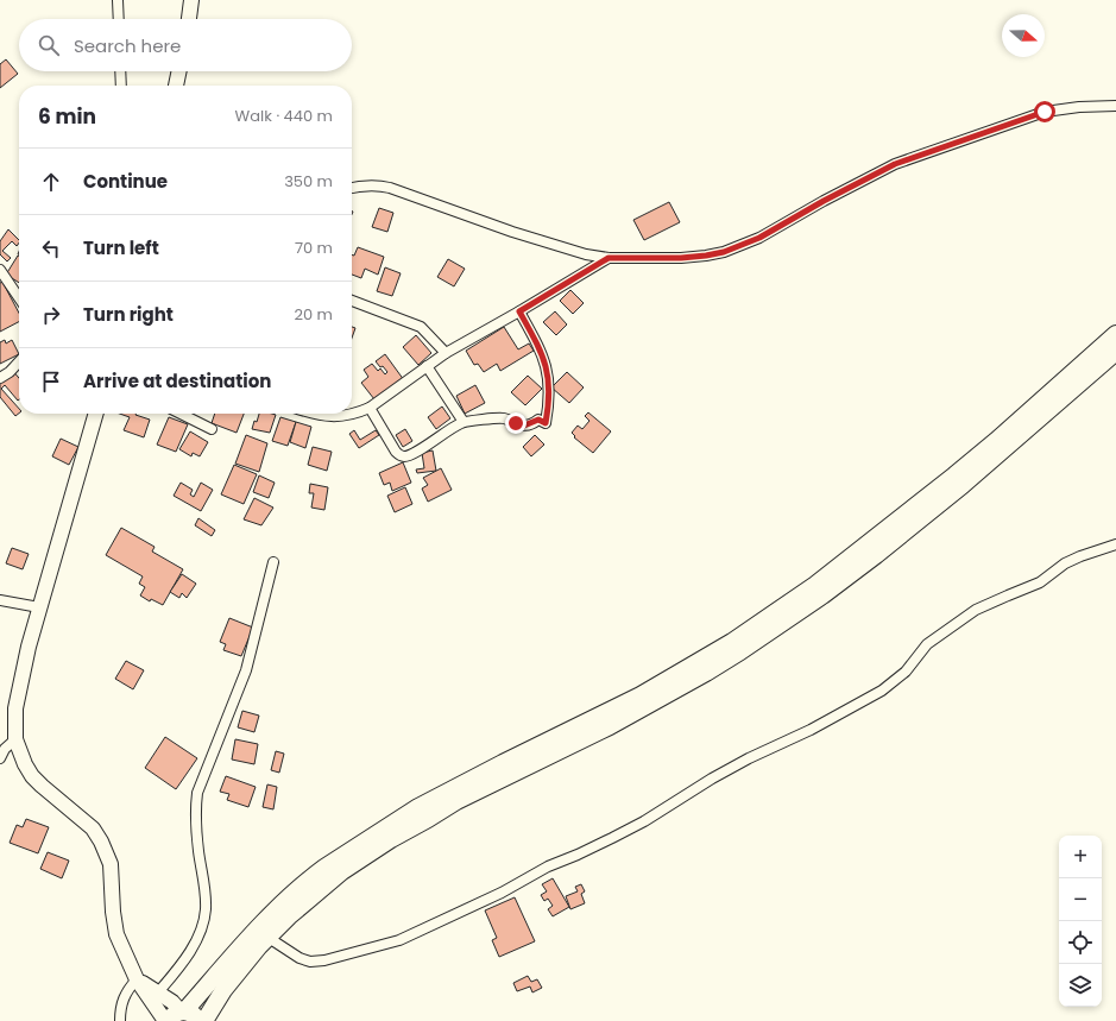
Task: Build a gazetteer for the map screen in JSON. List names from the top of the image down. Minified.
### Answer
{"north":"right","page":{"search":"Search here","heading":["6 min","Walk · 440 m"],"list":[["Continue","350 m"],["Turn left","70 m"],["Turn right","20 m"],"Arrive at destination"],"map_buttons":["+","−"]}}
